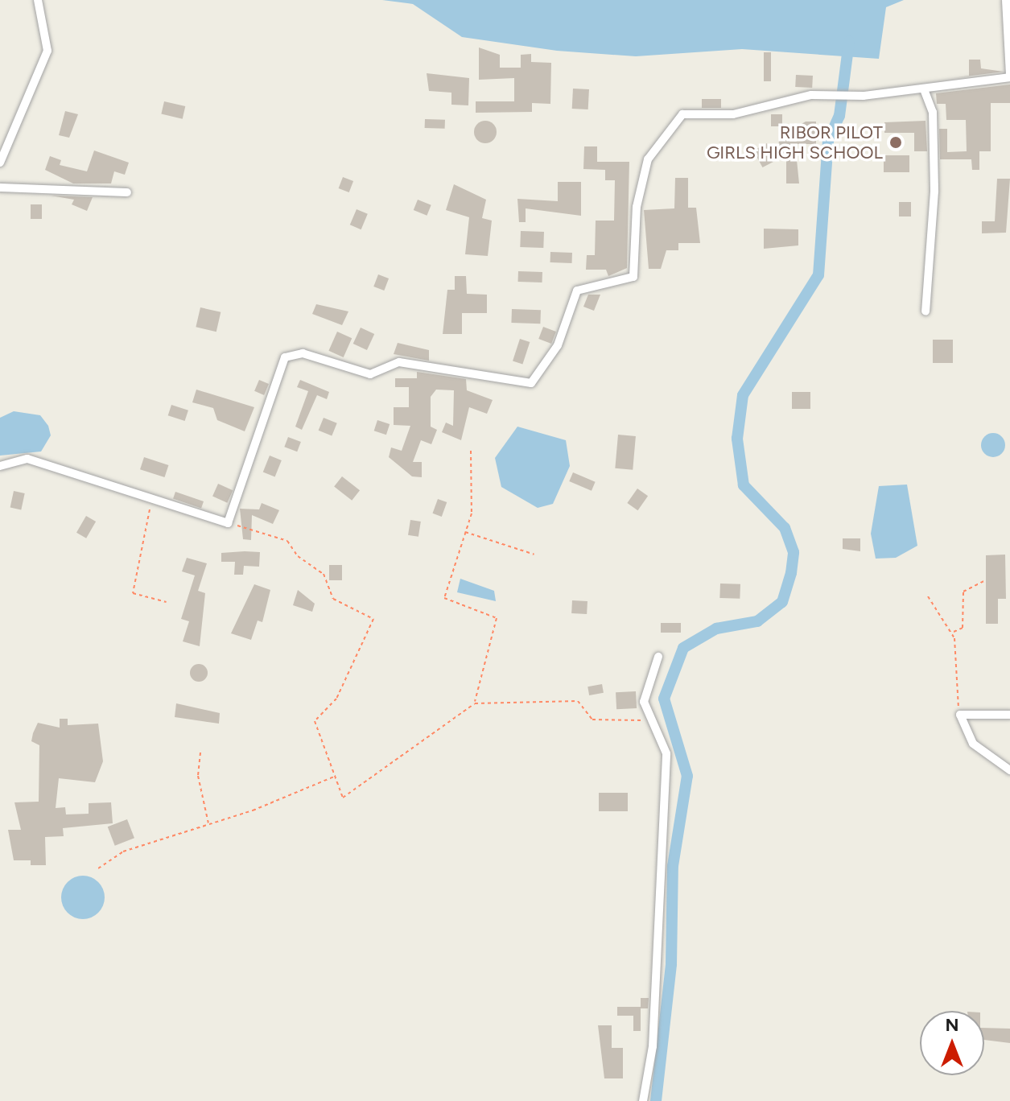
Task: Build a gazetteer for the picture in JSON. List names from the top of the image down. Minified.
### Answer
{"places":["RIBOR PILOT GIRLS HIGH SCHOOL"],"north":"top"}
